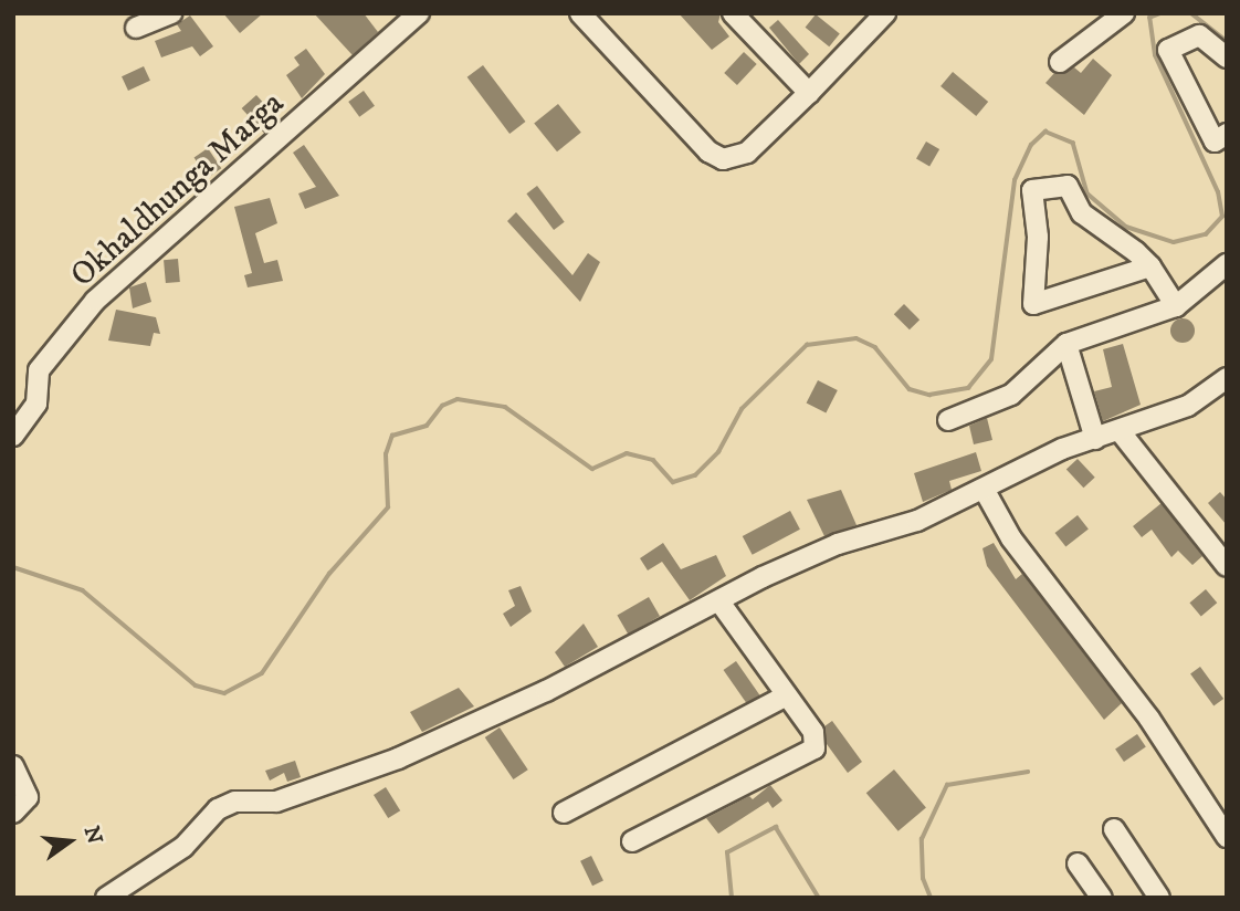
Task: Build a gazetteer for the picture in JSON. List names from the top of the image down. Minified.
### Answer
{"streets":{"street":["Okhaldhunga Marga"]},"north":"right"}
